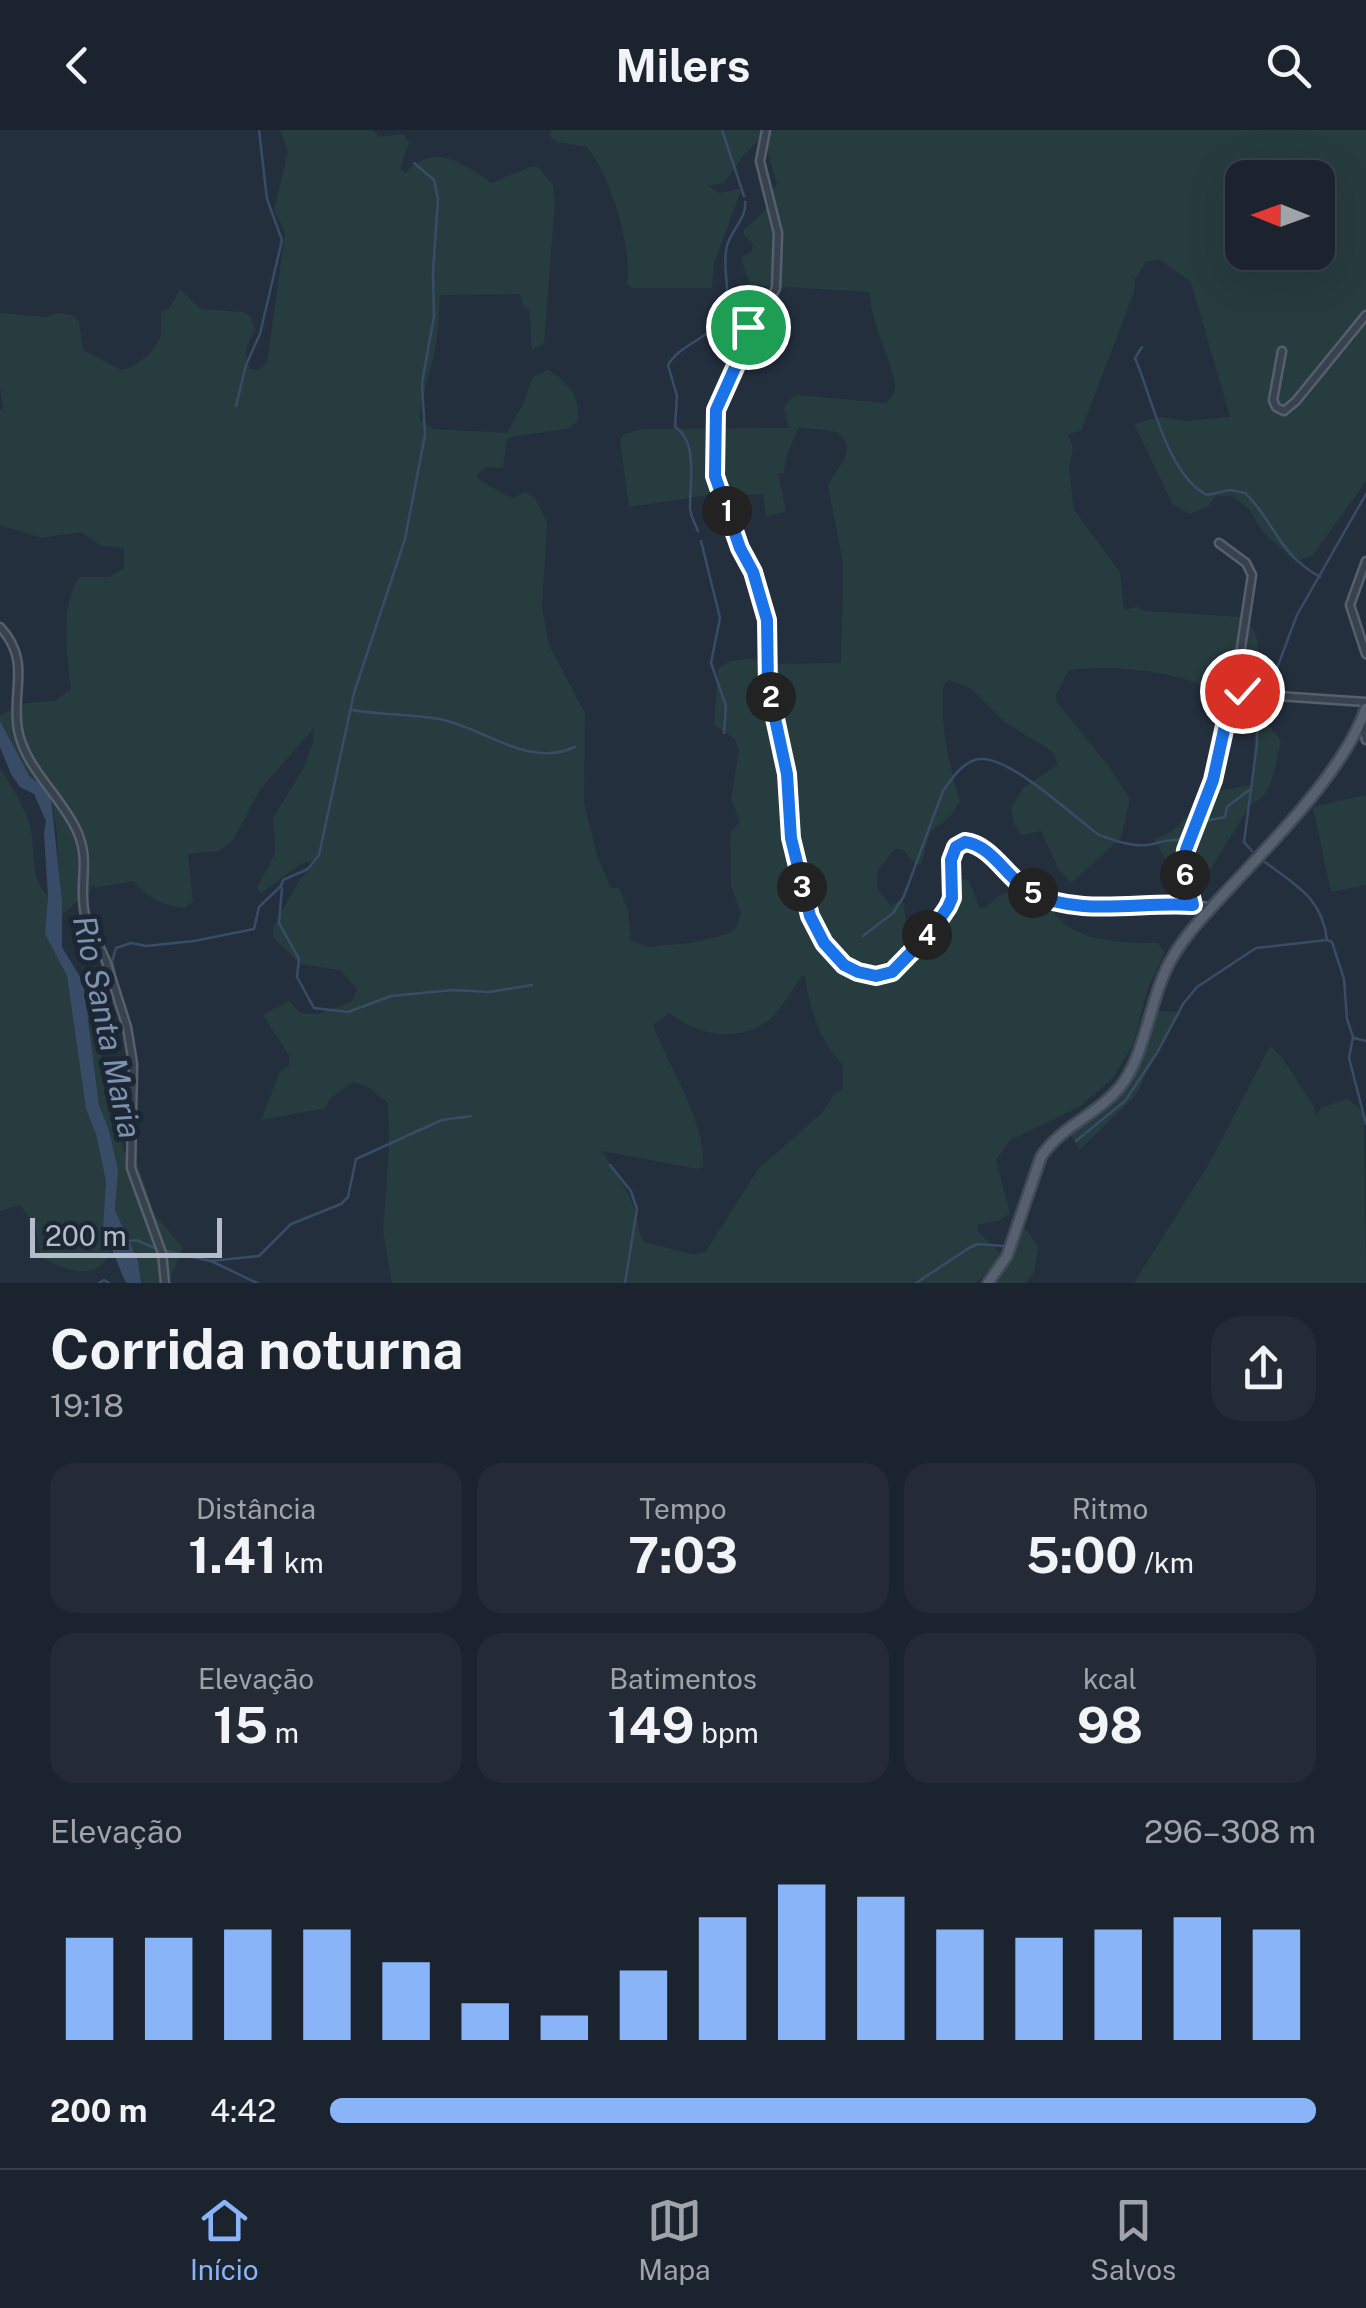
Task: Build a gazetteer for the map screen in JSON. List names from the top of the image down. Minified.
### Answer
{"water":["Rio Santa Maria"],"scale_bar":"200 m","north":"left","page":{"header":"Milers","pins":["1","2","6","3","5","4"],"scale":"200 m","heading":["Corrida noturna","19:18"],"stats":[["Distância","1.41 km"],["Tempo","7:03"],["Ritmo","5:00 /km"],["Elevação","15 m"],["Batimentos","149 bpm"],["kcal","98"]],"chart":["Elevação","296–308 m"],"list":[{"name":"200 m","note":"4:42"}],"tabs":["Início","Mapa","Salvos"]}}
